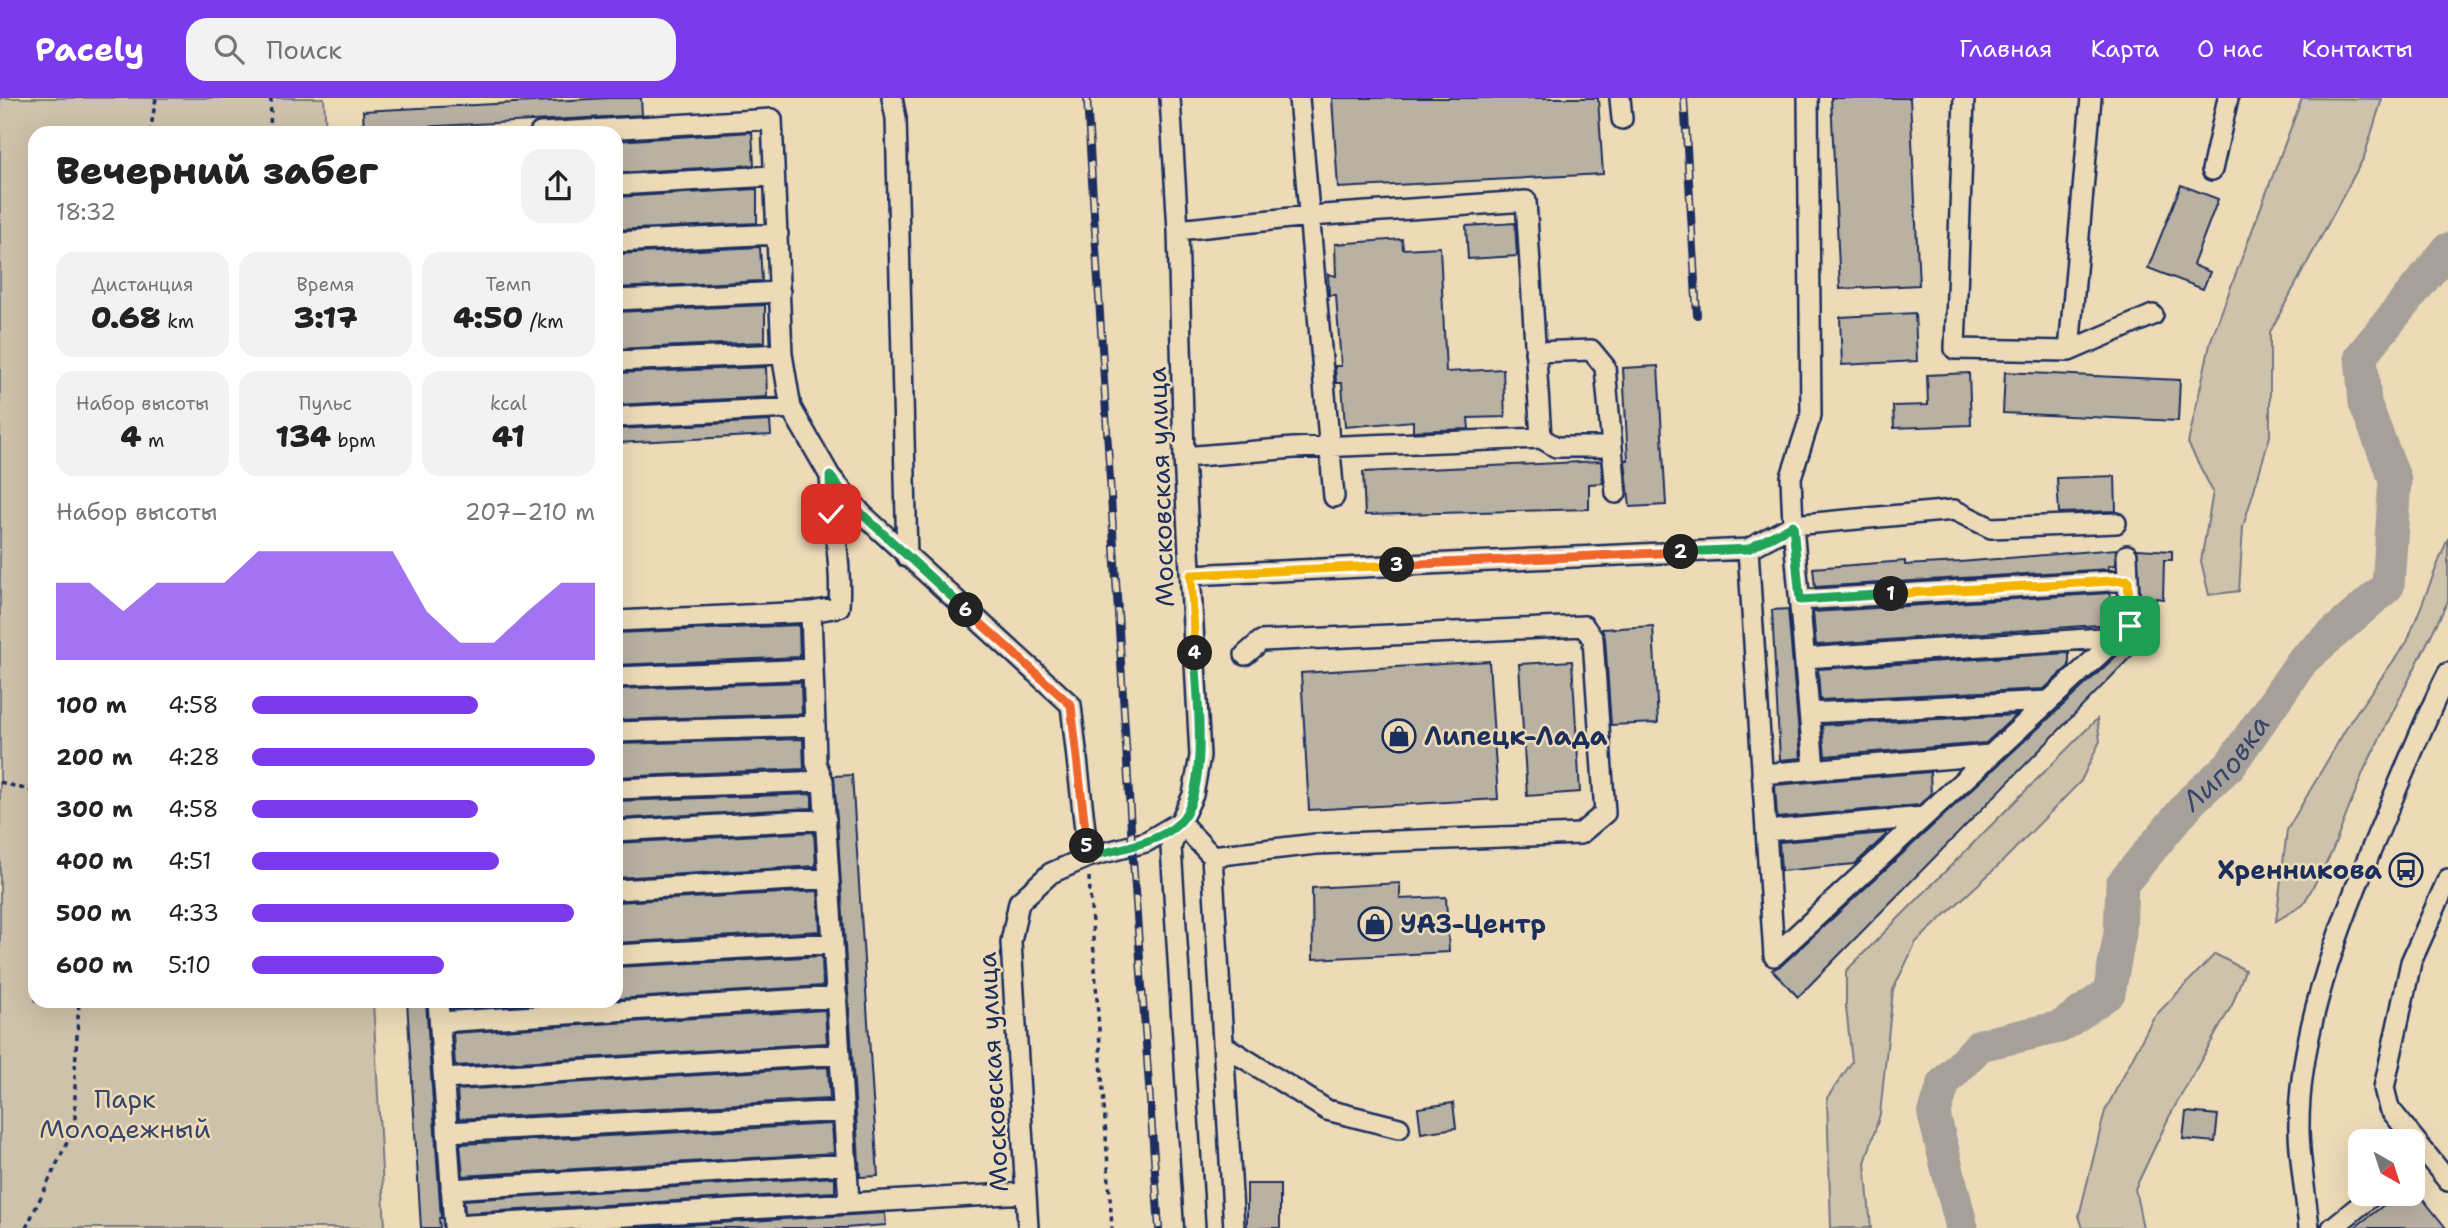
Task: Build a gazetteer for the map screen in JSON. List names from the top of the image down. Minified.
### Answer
{"streets":{"street":["Московская улица"]},"water":["Липовка"],"parks":["Парк Молодежный"],"places":{"shop":["Липецк-Лада","УАЗ-Центр"],"bus stop":["Хренникова"]},"north":"bottom right","page":{"header":"Pacely","search":"Поиск","nav":["Главная","Карта","О нас","Контакты"],"heading":["Вечерний забег","18:32"],"stats":[["Дистанция","0.68 km"],["Время","3:17"],["Темп","4:50 /km"],["Набор высоты","4 m"],["Пульс","134 bpm"],["kcal","41"]],"chart":["Набор высоты","207–210 m"],"pins":["2","3","1","6","4","5"],"list":[{"name":"100 m","note":"4:58"},{"name":"200 m","note":"4:28"},{"name":"300 m","note":"4:58"},{"name":"400 m","note":"4:51"},{"name":"500 m","note":"4:33"},{"name":"600 m","note":"5:10"}]}}
